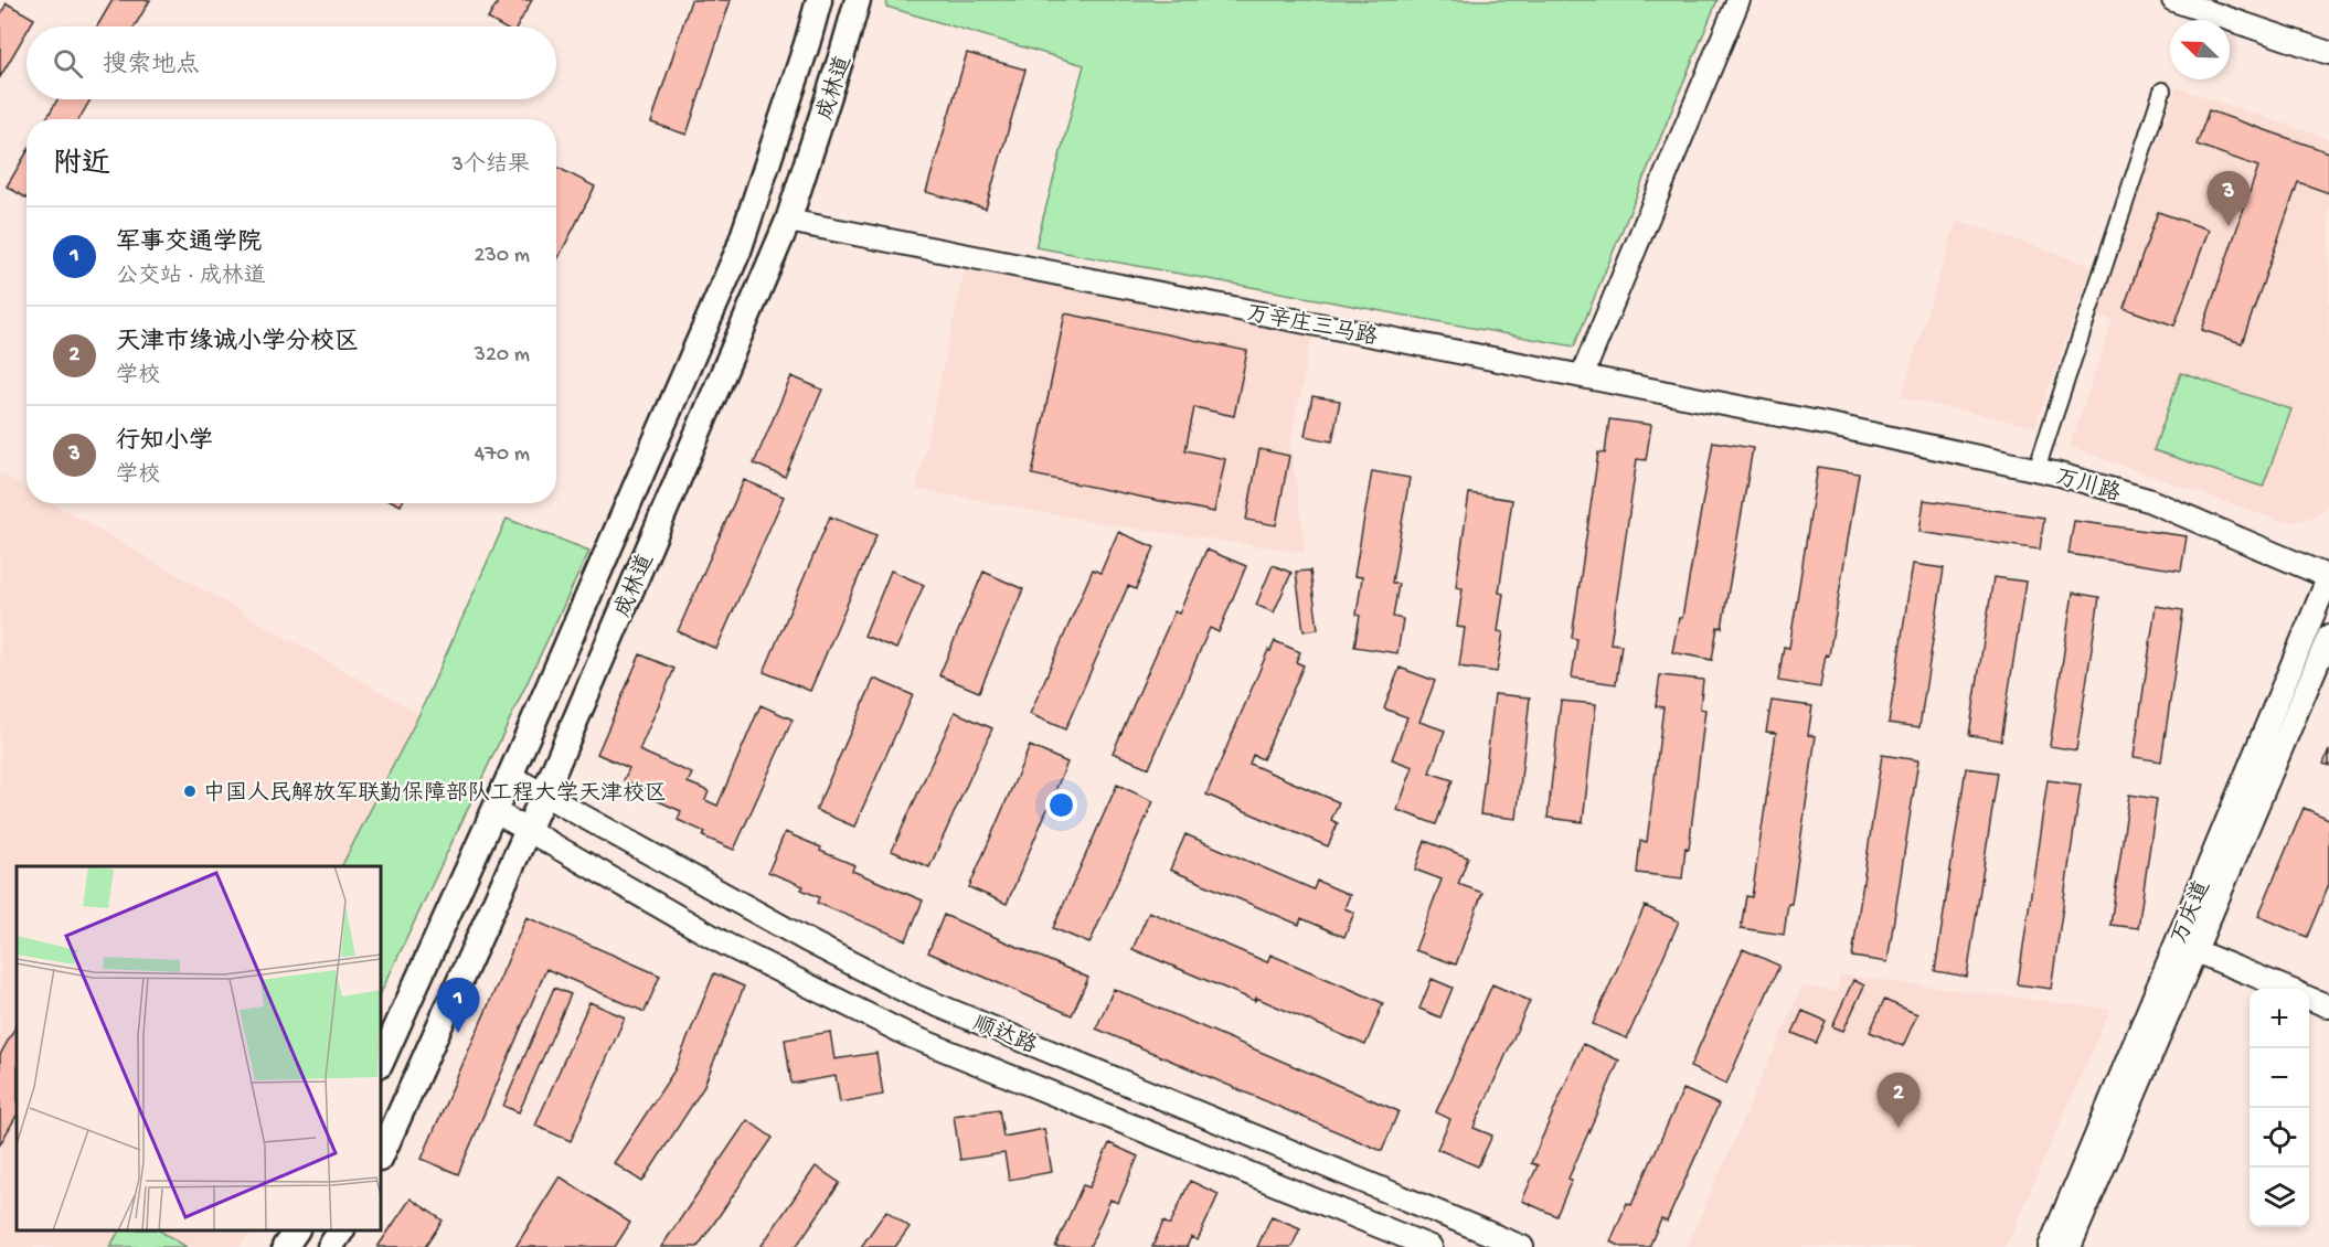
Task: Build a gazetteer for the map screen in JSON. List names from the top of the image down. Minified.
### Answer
{"streets":{"main road":["成林道"],"street":["万辛庄三马路","万川路","万庆道","顺达路"]},"crossings":[["成林道","万辛庄三马路"],["成林道","顺达路"],["万辛庄三马路","万川路"],["万川路","万庆道"]],"places":["中国人民解放军联勤保障部队工程大学天津校区"],"north":"top left","page":{"search":"搜索地点","heading":["附近","3个结果"],"pins":["3","1","2"],"list":[{"mark":"1","name":"军事交通学院","note":"公交站 · 成林道","value":"230 m"},{"mark":"2","name":"天津市缘诚小学分校区","note":"学校","value":"320 m"},{"mark":"3","name":"行知小学","note":"学校","value":"470 m"}],"map_buttons":["+","−"]}}
